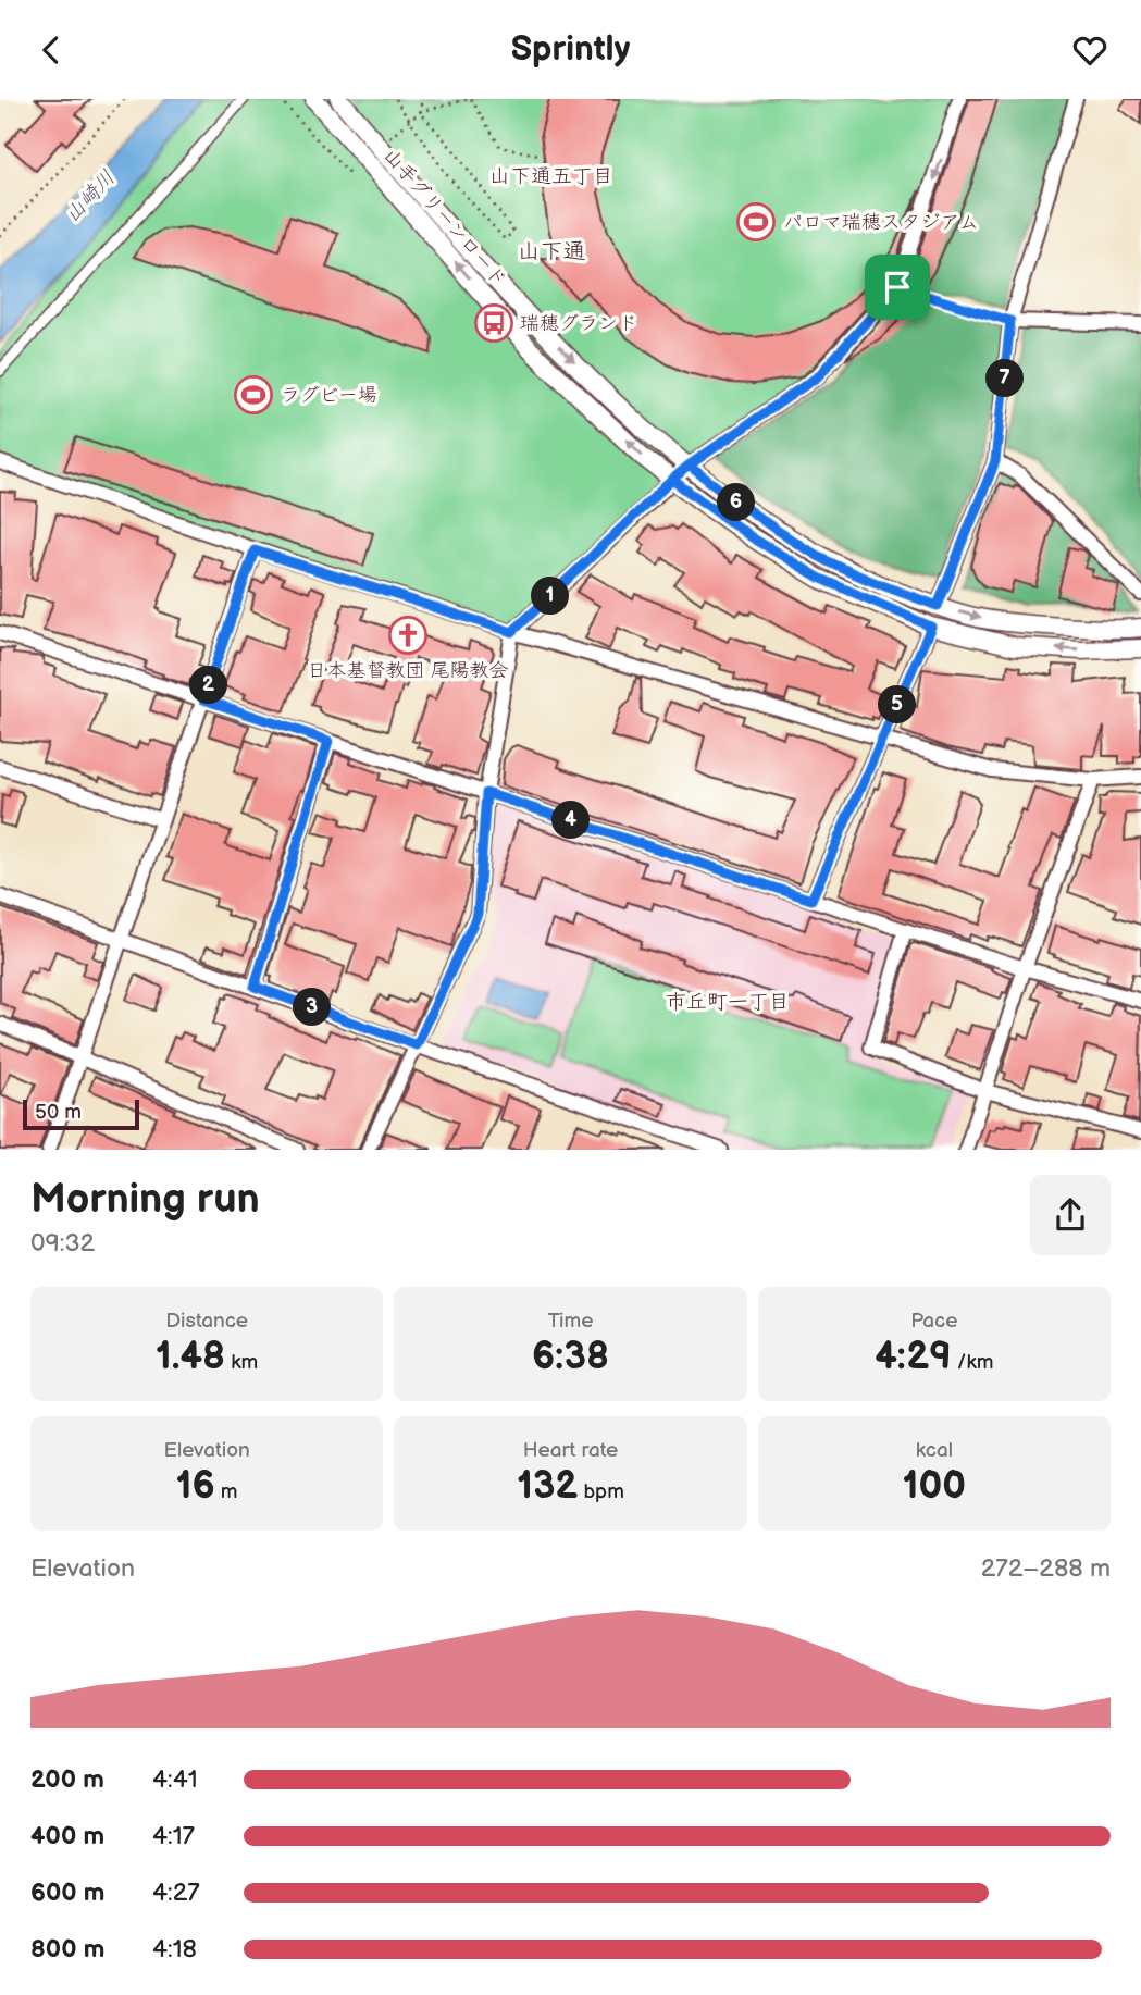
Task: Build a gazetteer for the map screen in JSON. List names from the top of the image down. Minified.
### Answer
{"streets":{"street":["山手グリーンロード"]},"districts":["山下通五丁目","山下通","市丘町一丁目"],"water":["山崎川"],"places":{"sports":["パロマ瑞穂スタジアム","ラグビー場"],"bus stop":["瑞穂グランド"],"church":["日本基督教団 尾陽教会"]},"scale_bar":"50 m","page":{"header":"Sprintly","pins":["7","6","1","2","5","4","3"],"scale":"50 m","heading":["Morning run","09:32"],"stats":[["Distance","1.48 km"],["Time","6:38"],["Pace","4:29 /km"],["Elevation","16 m"],["Heart rate","132 bpm"],["kcal","100"]],"chart":["Elevation","272–288 m"],"list":[{"name":"200 m","note":"4:41"},{"name":"400 m","note":"4:17"},{"name":"600 m","note":"4:27"},{"name":"800 m","note":"4:18"}]}}
